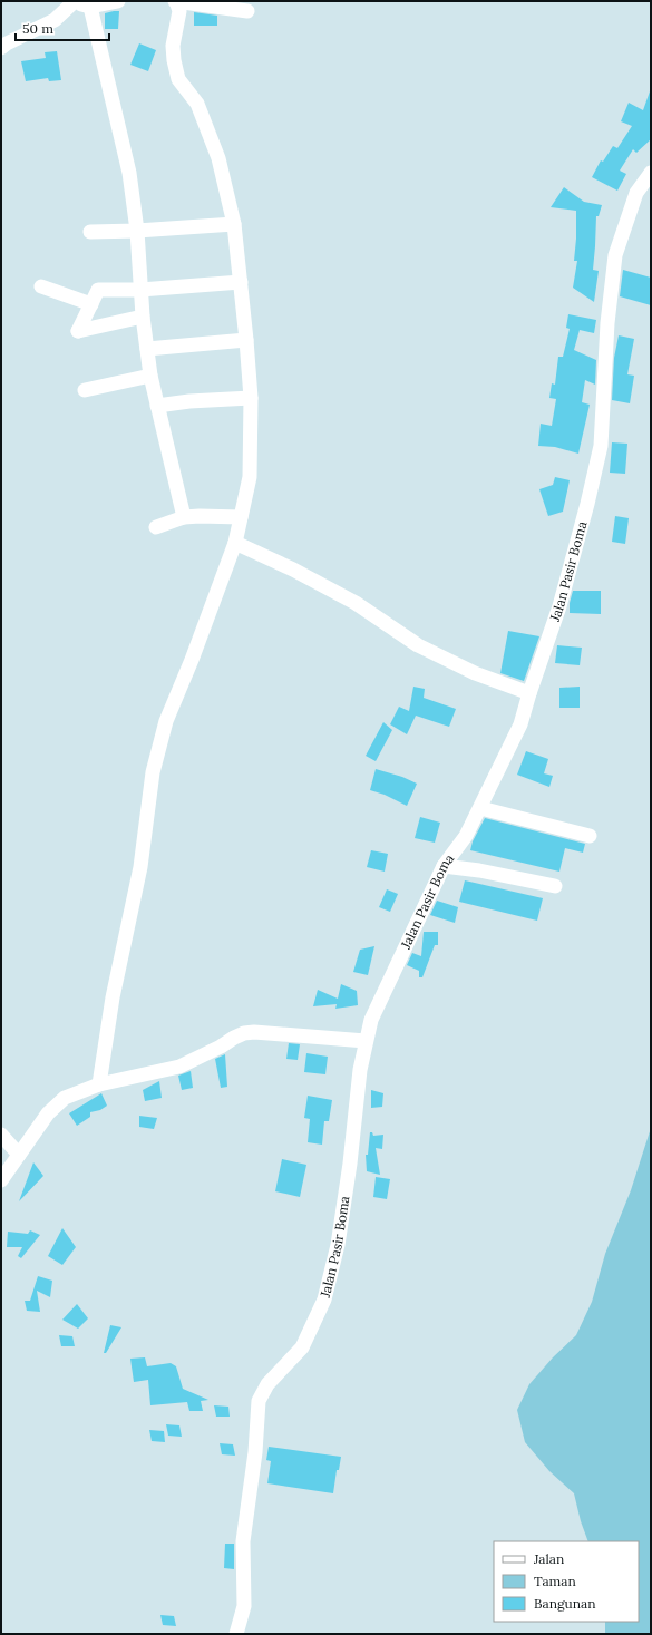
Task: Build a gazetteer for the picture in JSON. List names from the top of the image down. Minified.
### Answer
{"streets":{"street":["Jalan Pasir Boma"]},"legend":["Jalan","Taman","Bangunan"],"scale_bar":"50 m"}
